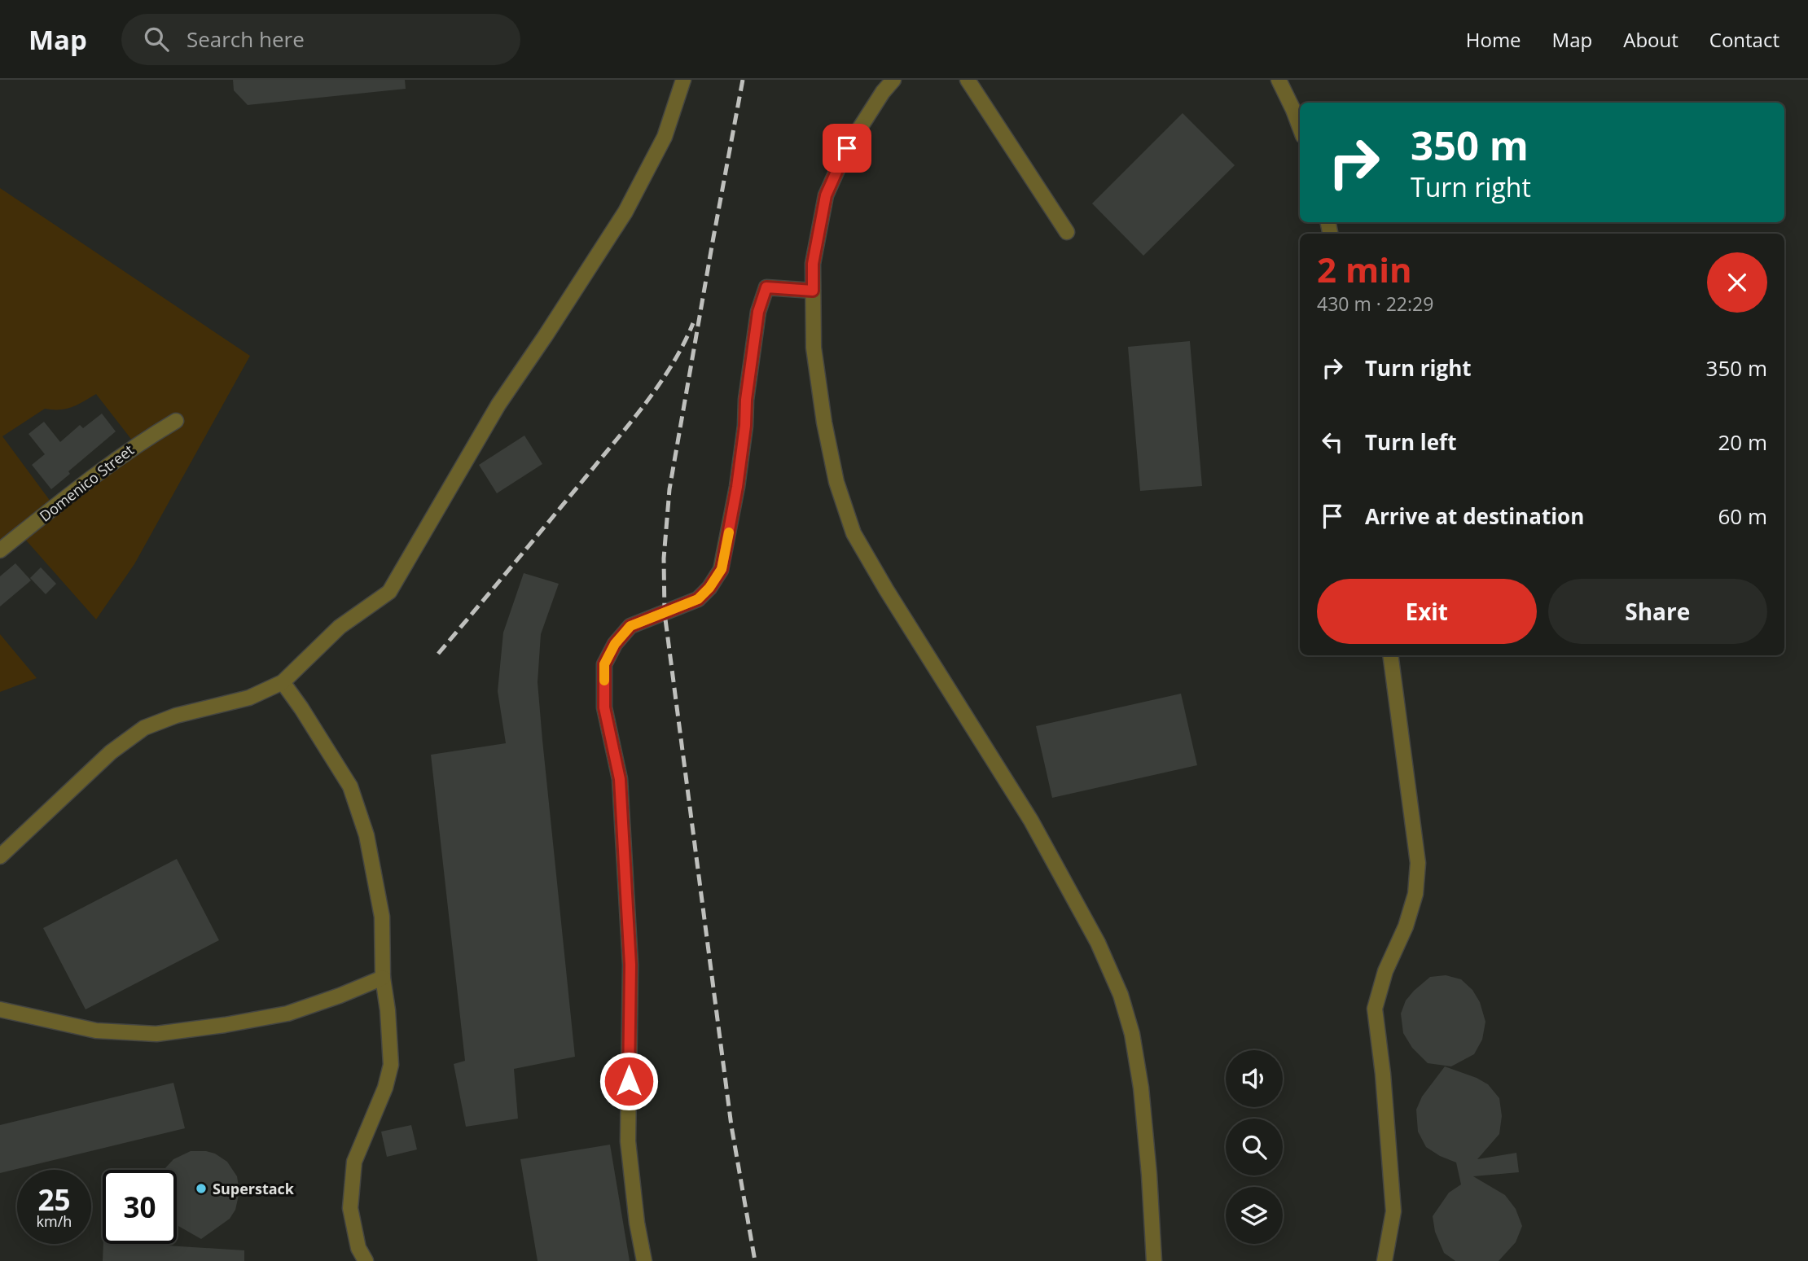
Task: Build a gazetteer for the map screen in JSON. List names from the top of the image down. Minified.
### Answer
{"streets":{"street":["Domenico Street"]},"places":["Superstack"],"page":{"header":"Map","search":"Search here","nav":["Home","Map","About","Contact"],"turn":["350 m","Turn right"],"heading":["2 min","430 m · 22:29"],"list":[{"name":"Turn right","value":"350 m"},{"name":"Turn left","value":"20 m"},{"name":"Arrive at destination","value":"60 m"}],"buttons":["Exit","Share"],"speed":"25 km/h","limit":"30"}}
